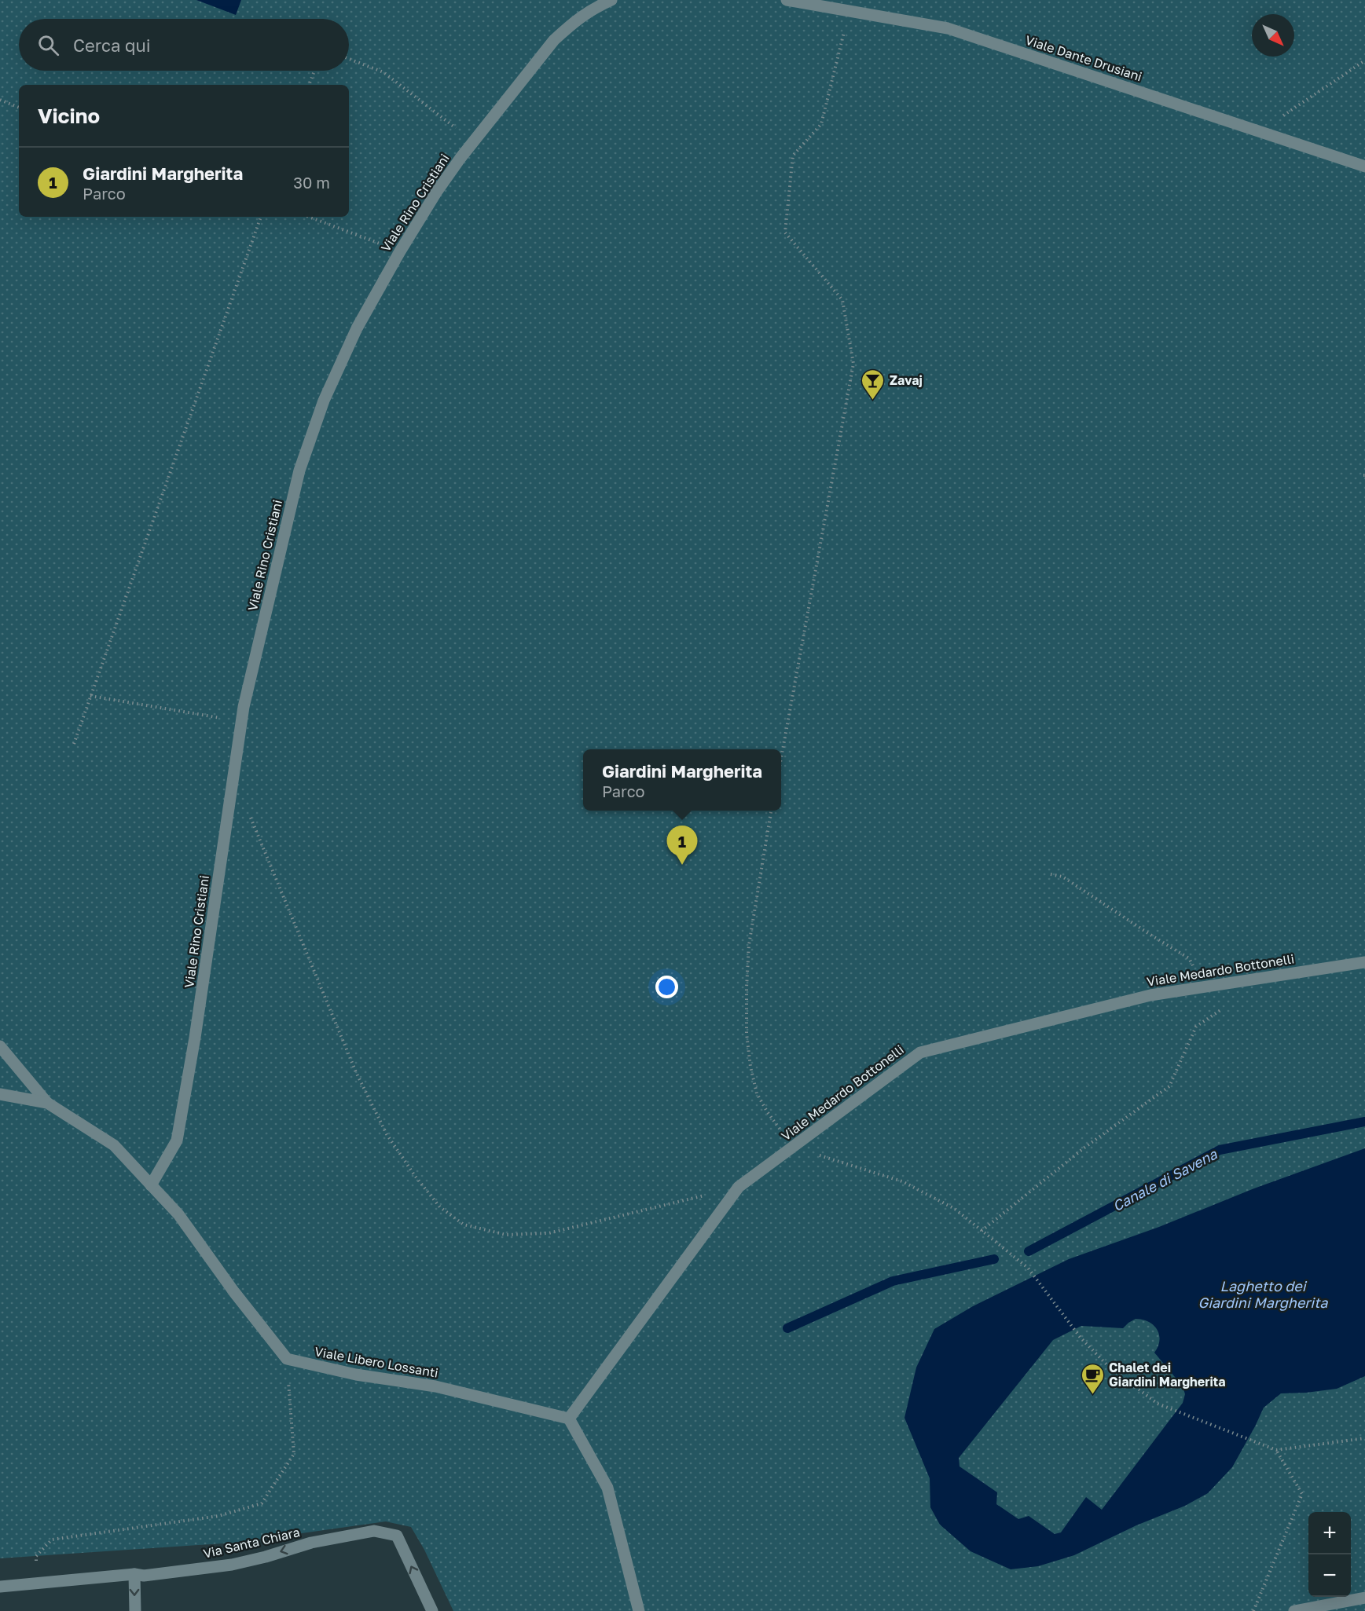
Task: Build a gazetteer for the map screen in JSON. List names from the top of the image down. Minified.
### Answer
{"streets":{"street":["Viale Dante Drusiani","Viale Rino Cristiani","Viale Medardo Bottonelli","Viale Libero Lossanti","Via Santa Chiara"]},"crossings":[["Viale Medardo Bottonelli","Viale Libero Lossanti"]],"one_way":["Via Santa Chiara"],"water":["Canale di Savena","Laghetto dei Giardini Margherita"],"places":{"bar":["Zavaj"],"cafe":["Chalet dei Giardini Margherita"]},"north":"bottom right","page":{"search":"Cerca qui","heading":"Vicino","list":[{"mark":"1","name":"Giardini Margherita","note":"Parco","value":"30 m"}],"popup":["Giardini Margherita","Parco"],"pins":"1","map_buttons":["+","−"]}}
